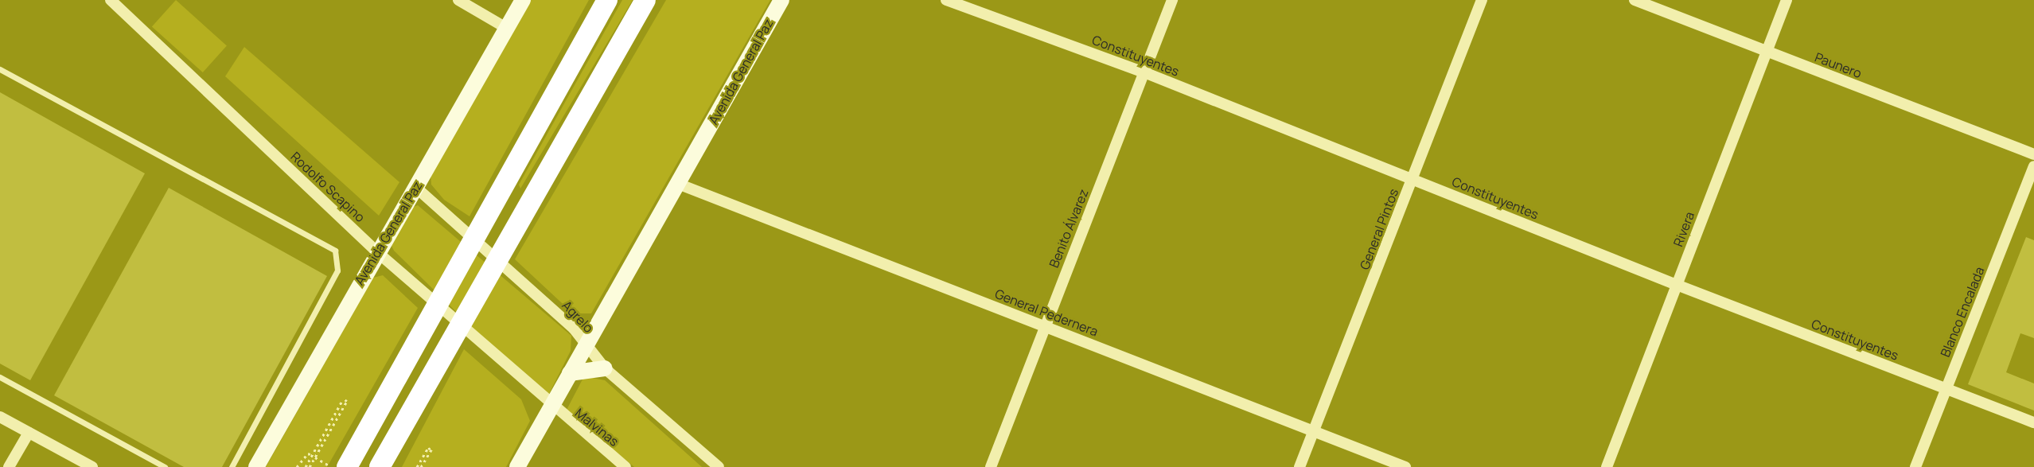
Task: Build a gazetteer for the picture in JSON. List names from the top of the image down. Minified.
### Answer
{"streets":{"street":["Constituyentes","Paunero","Avenida General Paz","Rodolfo Scapino","Benito Álvarez","General Pintos","Rivera","Blanco Encalada","General Pedernera","Agrelo","Malvinas"]},"crossings":[["Constituyentes","Benito Álvarez"],["Constituyentes","General Pintos"],["Constituyentes","Rivera"],["Constituyentes","Blanco Encalada"],["Paunero","Rivera"],["Avenida General Paz","Rodolfo Scapino"],["Avenida General Paz","General Pedernera"],["Avenida General Paz","Agrelo"],["Avenida General Paz","Malvinas"],["Rodolfo Scapino","Malvinas"],["Benito Álvarez","General Pedernera"],["General Pintos","General Pedernera"]]}
